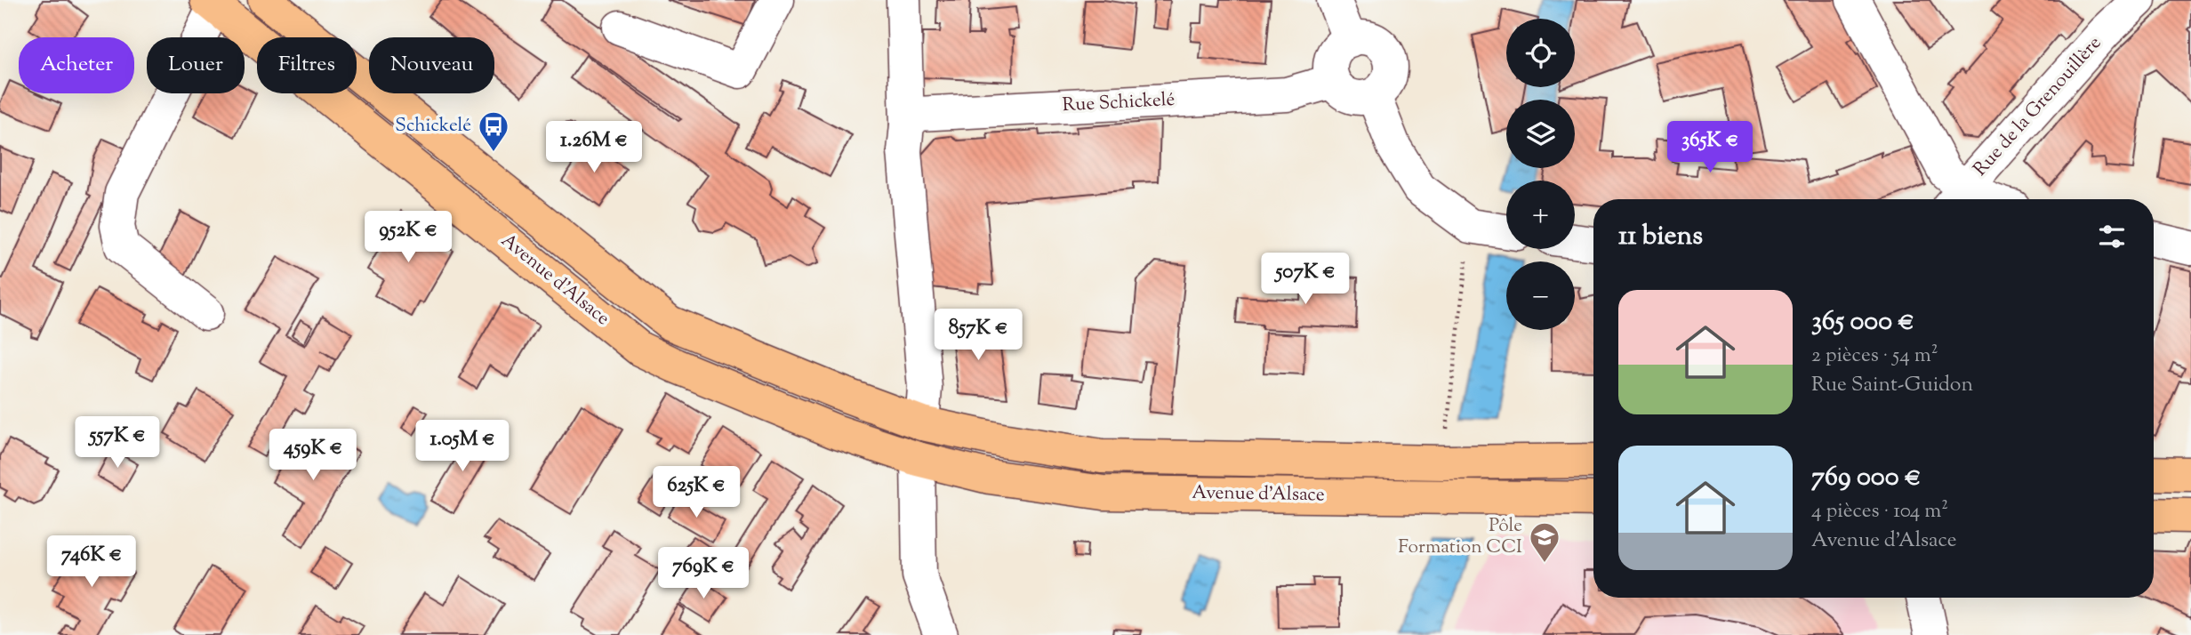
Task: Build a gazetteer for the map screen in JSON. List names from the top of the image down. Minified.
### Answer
{"streets":{"main road":["Avenue d'Alsace"],"street":["Rue Schickelé","Rue de la Grenouillère"]},"places":{"bus stop":["Schickelé"],"school or university":["Pôle Formation CCI"]},"page":{"map_buttons":["+","−"],"chip":["Acheter","Louer","Filtres","Nouveau"],"price":["1.26M €","365K €","952K €","507K €","857K €","557K €","1.05M €","459K €","625K €","746K €","769K €"],"heading":"11 biens","list":[{"name":"365 000 €","note":"2 pièces · 54 m² · Rue Saint-Guidon"},{"name":"769 000 €","note":"4 pièces · 104 m² · Avenue d'Alsace"}]}}
